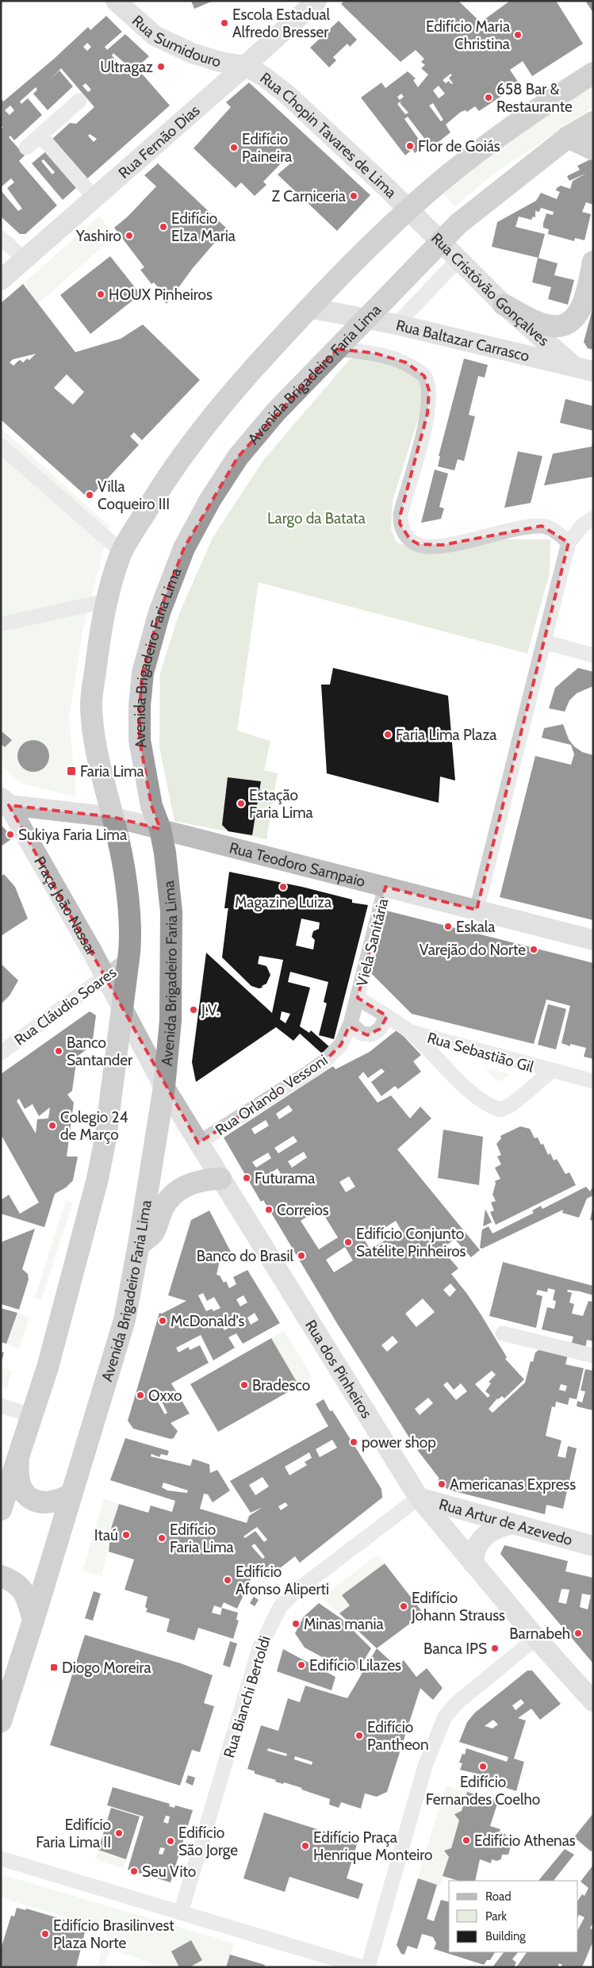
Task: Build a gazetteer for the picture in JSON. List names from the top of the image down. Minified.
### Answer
{"streets":{"highway":["Avenida Brigadeiro Faria Lima"],"main road":["Rua Sumidouro","Rua Chopin Tavares de Lima","Rua Fernão Dias","Rua Cristóvão Gonçalves","Rua Baltazar Carrasco","Rua Teodoro Sampaio","Praça João Nassar","Rua dos Pinheiros","Rua Artur de Azevedo"],"street":["Viela Sanitária","Rua Cláudio Soares","Rua Sebastião Gil","Rua Orlando Vessoni","Rua Bianchi Bertoldi"]},"crossings":[["Rua Sumidouro","Rua Chopin Tavares de Lima"],["Rua Sumidouro","Rua Fernão Dias"],["Rua Chopin Tavares de Lima","Rua Fernão Dias"],["Rua Chopin Tavares de Lima","Rua Cristóvão Gonçalves"],["Rua Cristóvão Gonçalves","Rua Baltazar Carrasco"],["Rua Cristóvão Gonçalves","Avenida Brigadeiro Faria Lima"],["Rua Baltazar Carrasco","Avenida Brigadeiro Faria Lima"],["Avenida Brigadeiro Faria Lima","Rua Teodoro Sampaio"],["Avenida Brigadeiro Faria Lima","Rua dos Pinheiros"],["Rua Teodoro Sampaio","Praça João Nassar"],["Rua Teodoro Sampaio","Viela Sanitária"],["Praça João Nassar","Rua Cláudio Soares"],["Praça João Nassar","Rua dos Pinheiros"],["Viela Sanitária","Rua Sebastião Gil"],["Viela Sanitária","Rua Orlando Vessoni"],["Rua Sebastião Gil","Rua Orlando Vessoni"],["Rua Orlando Vessoni","Rua dos Pinheiros"],["Rua dos Pinheiros","Rua Artur de Azevedo"],["Rua dos Pinheiros","Rua Bianchi Bertoldi"],["Rua Artur de Azevedo","Rua Bianchi Bertoldi"]],"parks":["Largo da Batata"],"places":{"other":["Escola Estadual Alfredo Bresser","Edifício Maria Christina","Ultragaz","658 Bar & Restaurante","Flor de Goiás","Edifício Paineira","Z Carniceria","Edifício Elza Maria","Yashiro","HOUX Pinheiros","Villa Coqueiro III","Faria Lima Plaza","Estação Faria Lima","Sukiya Faria Lima","Magazine Luiza","Eskala","Varejão do Norte","J.V.","Banco Santander","Colegio 24 de Março","Futurama","Correios","Edifício Conjunto Satélite Pinheiros","Banco do Brasil","McDonald's","Bradesco","Oxxo","power shop","Americanas Express","Itaú","Edifício Faria Lima","Edifício Afonso Aliperti","Edifício Johann Strauss","Minas mania","Barnabeh","Banca IPS","Edifício Lilazes","Edifício Pantheon","Edifício Fernandes Coelho","Edifício Faria Lima II","Edifício Athenas","Edifício São Jorge","Edifício Praça Henrique Monteiro","Seu Vito","Edifício Brasilinvest Plaza Norte"],"transit":["Faria Lima","Diogo Moreira"]},"legend":["Road","Park","Building"]}
